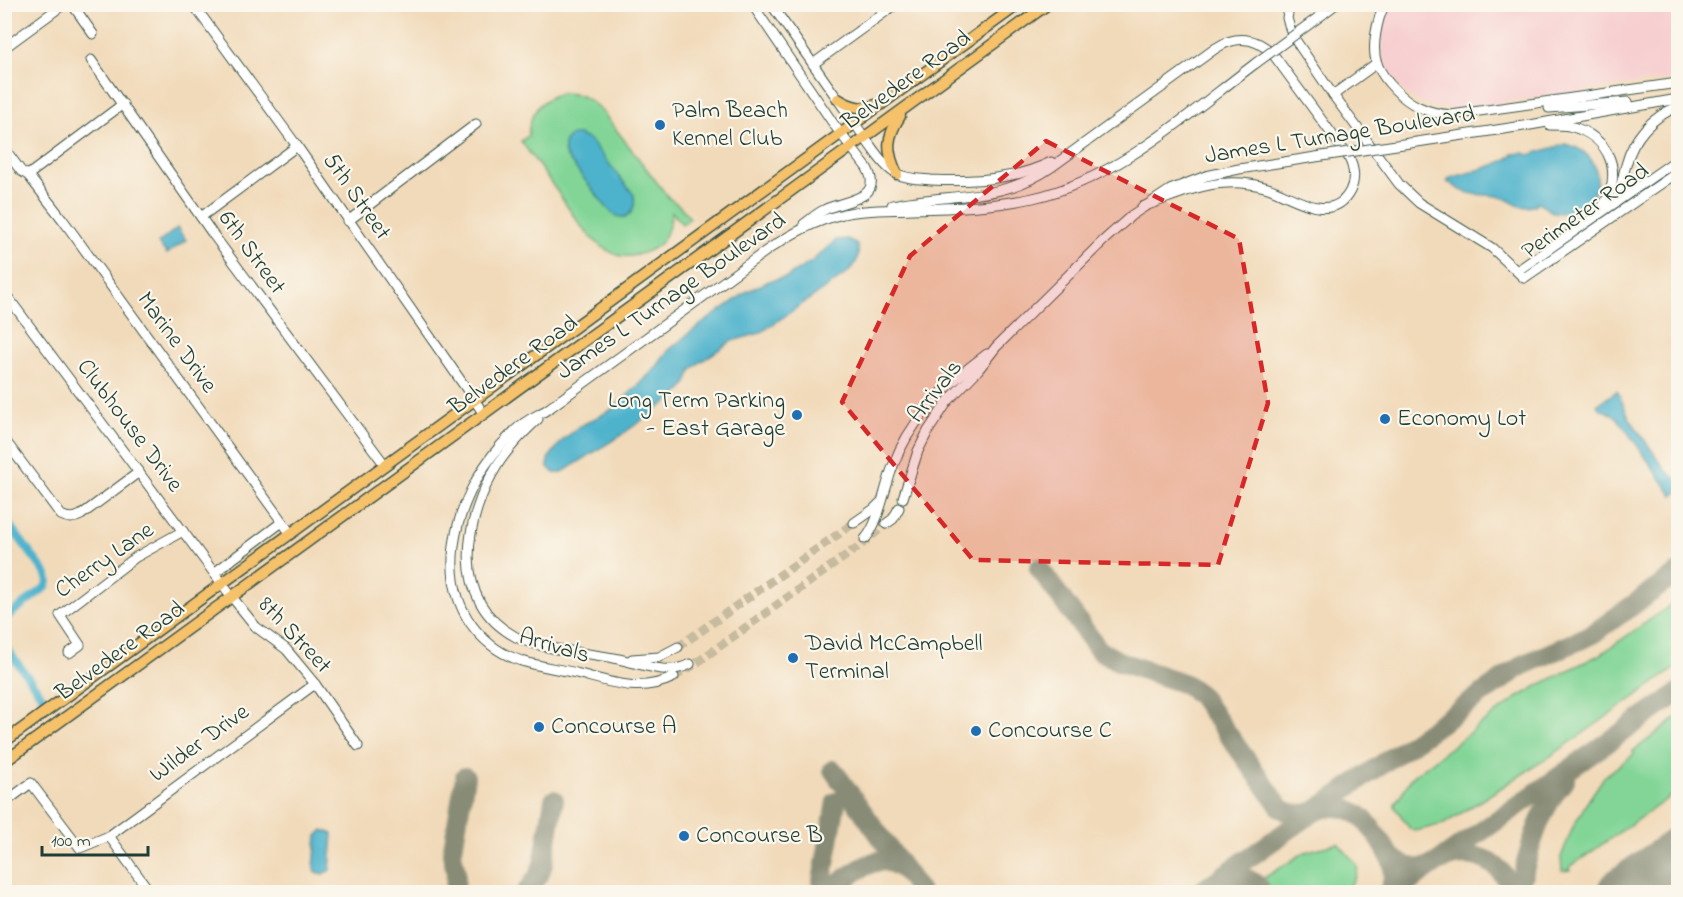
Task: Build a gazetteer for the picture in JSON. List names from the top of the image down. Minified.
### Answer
{"streets":{"main road":["Belvedere Road"],"street":["James L Turnage Boulevard","5th Street","Perimeter Road","6th Street","Marine Drive","Arrivals","Clubhouse Drive","Cherry Lane","8th Street","Wilder Drive"]},"crossings":[["Belvedere Road","5th Street"],["Belvedere Road","6th Street"],["Belvedere Road","Marine Drive"],["Belvedere Road","Clubhouse Drive"],["Belvedere Road","8th Street"],["James L Turnage Boulevard","Arrivals"],["Clubhouse Drive","Cherry Lane"],["Clubhouse Drive","8th Street"],["8th Street","Wilder Drive"]],"places":["Palm Beach Kennel Club","Long Term Parking - East Garage","Economy Lot","David McCampbell Terminal","Concourse A","Concourse C","Concourse B"],"scale_bar":"100 m"}
